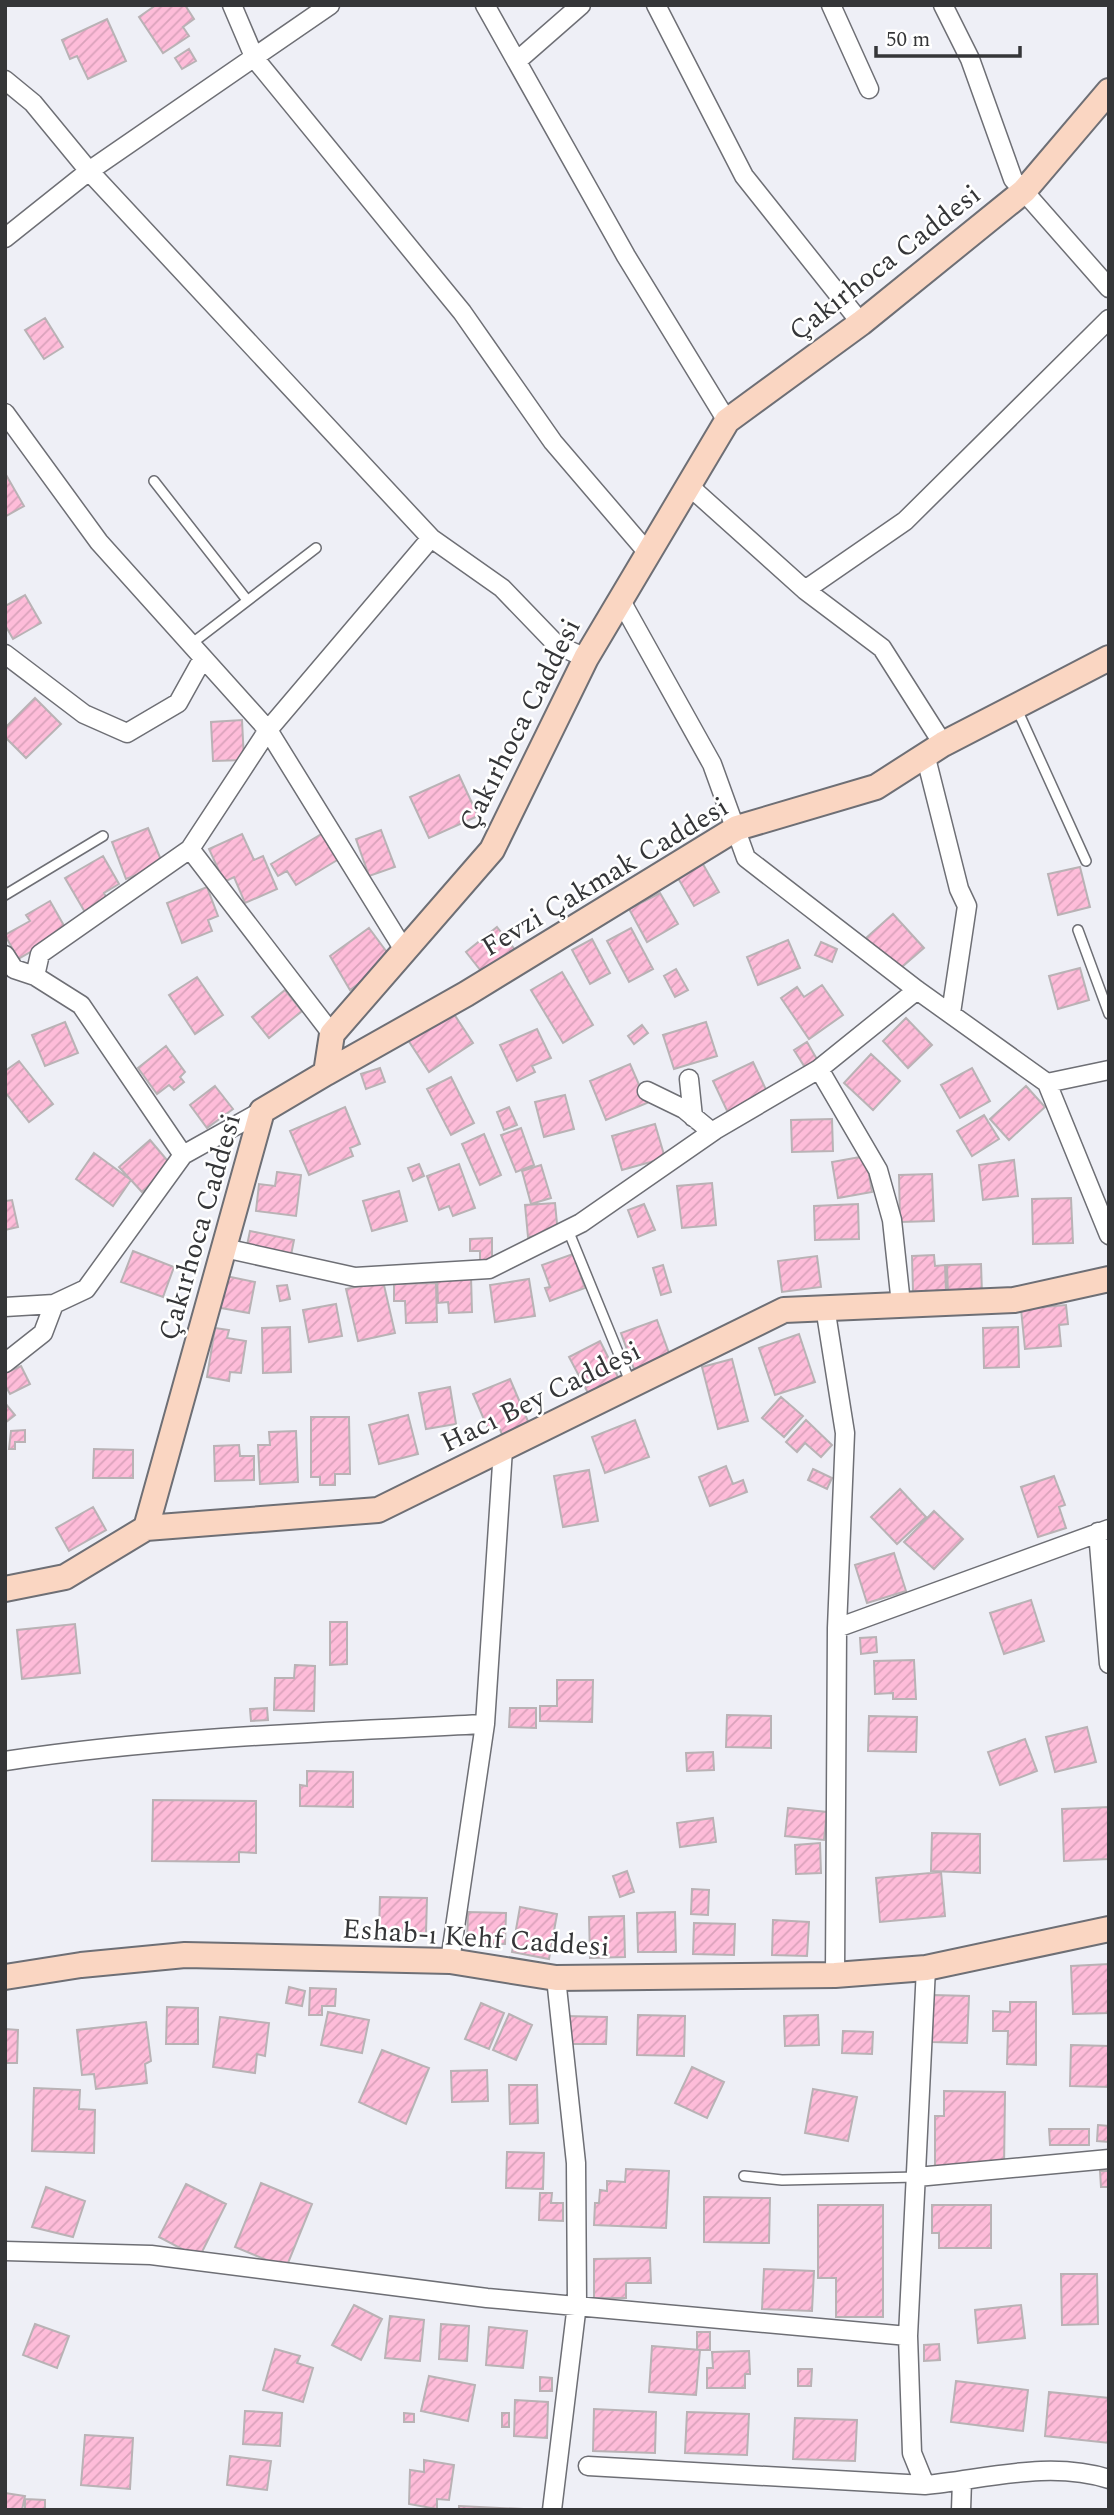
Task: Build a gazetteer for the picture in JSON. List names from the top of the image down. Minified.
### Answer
{"streets":{"street":["Çakırhoca Caddesi","Fevzi Çakmak Caddesi","Hacı Bey Caddesi","Eshab-ı Kehf Caddesi"]},"crossings":[["Çakırhoca Caddesi","Fevzi Çakmak Caddesi"],["Çakırhoca Caddesi","Hacı Bey Caddesi"]],"scale_bar":"50 m"}
